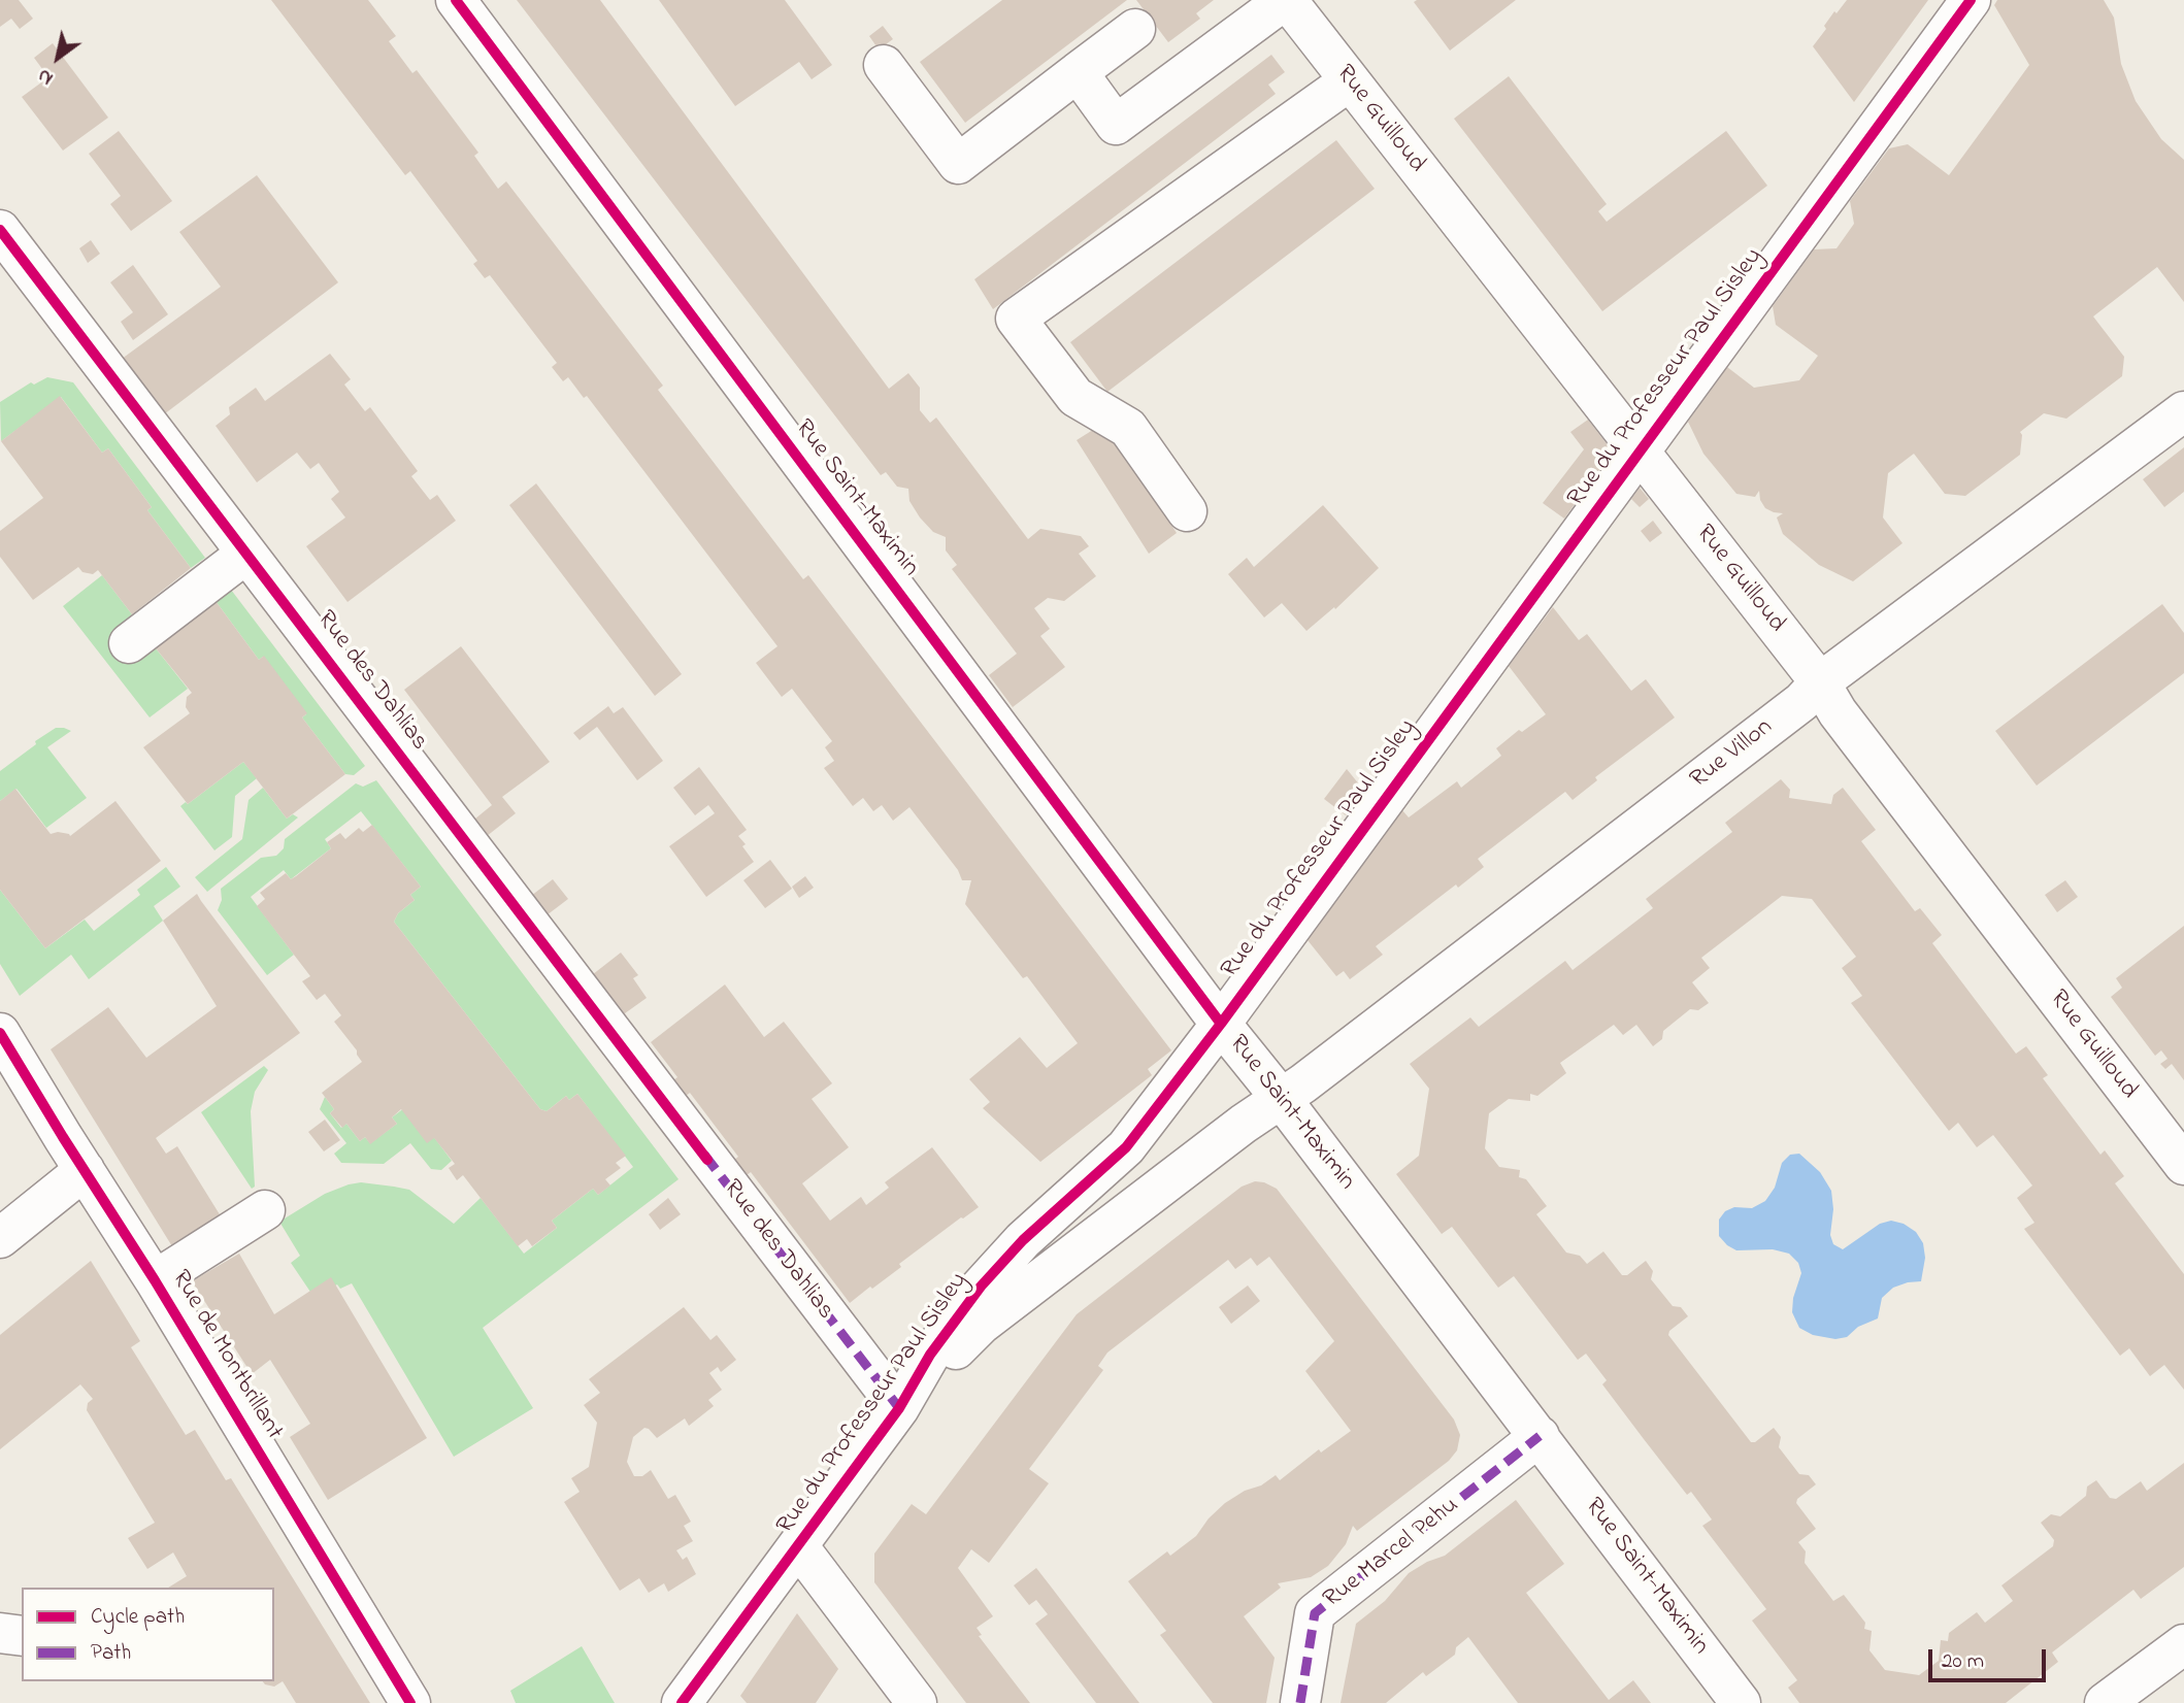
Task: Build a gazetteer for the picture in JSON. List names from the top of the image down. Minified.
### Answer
{"streets":{"street":["Rue Guilloud","Rue du Professeur Paul Sisley","Rue Saint-Maximin","Rue des Dahlias","Rue Villon","Rue de Montbrillant","Rue Marcel Pehu"]},"crossings":[["Rue Guilloud","Rue du Professeur Paul Sisley"],["Rue Guilloud","Rue Villon"],["Rue du Professeur Paul Sisley","Rue Saint-Maximin"],["Rue du Professeur Paul Sisley","Rue des Dahlias"],["Rue du Professeur Paul Sisley","Rue Villon"],["Rue Saint-Maximin","Rue Villon"],["Rue Saint-Maximin","Rue Marcel Pehu"]],"legend":["Cycle path","Path"],"scale_bar":"20 m","north":"bottom left"}
